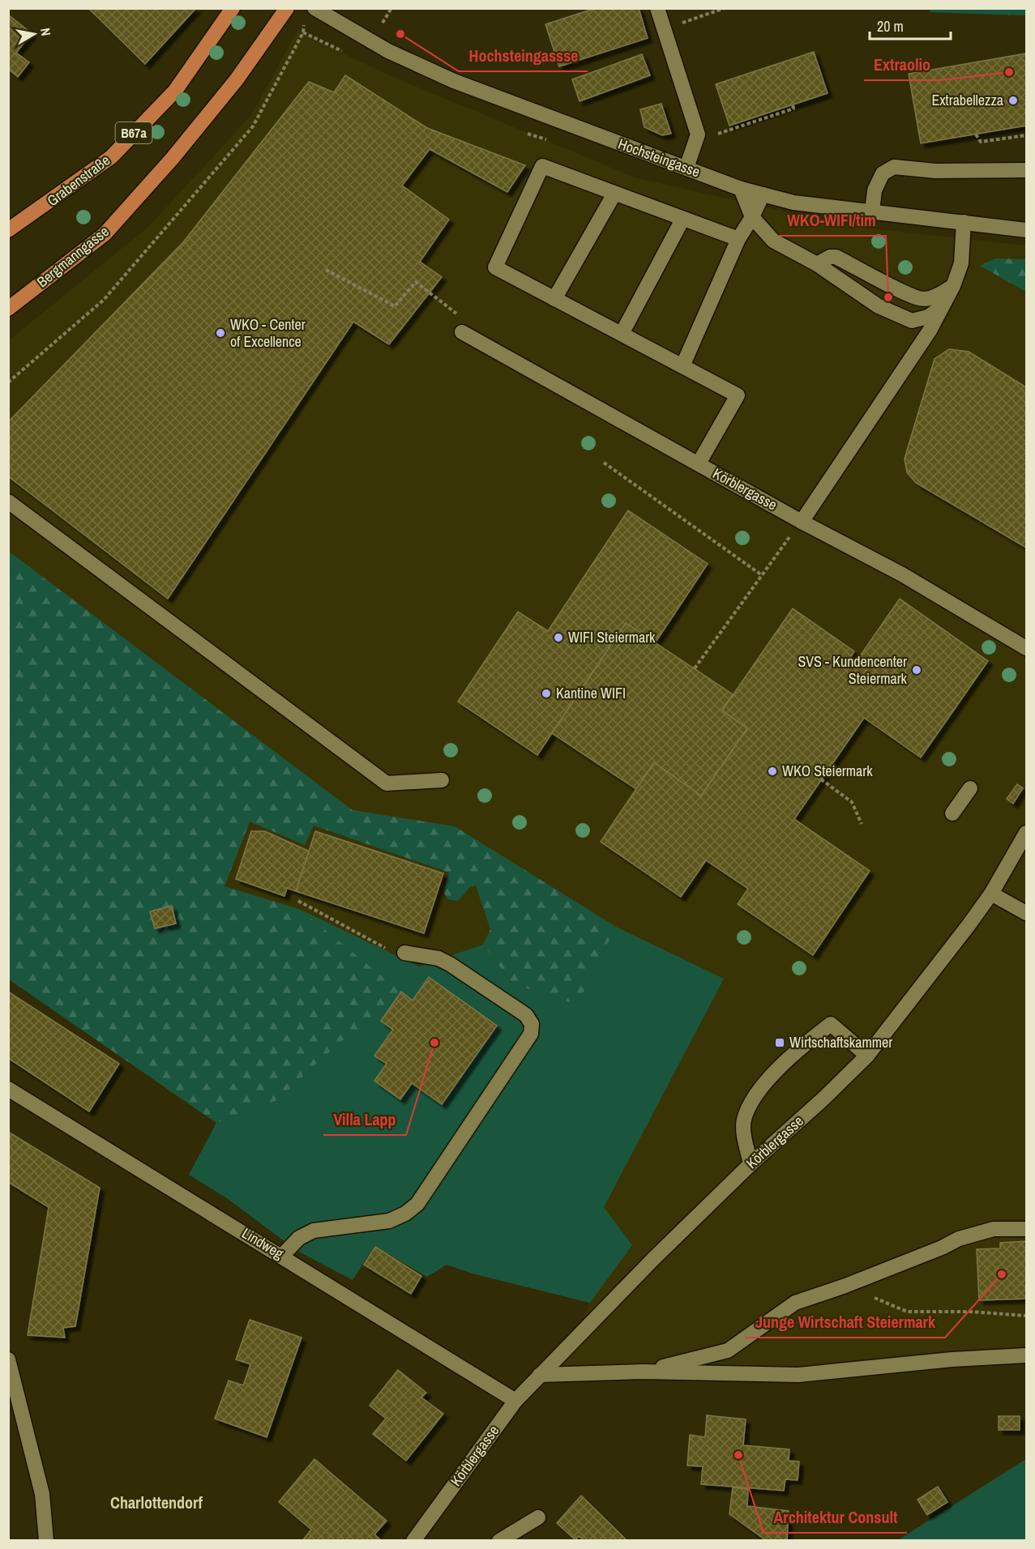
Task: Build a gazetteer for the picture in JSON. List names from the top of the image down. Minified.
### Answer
{"streets":{"main road":["B67a","Grabenstraße","Bergmanngasse"],"street":["Hochsteingasse","Körblergasse","Lindweg"]},"crossings":[["Körblergasse","Lindweg"]],"districts":["Charlottendorf"],"places":{"other":["Hochsteingassse","Extraolio","Extrabellezza","WKO-WIFI/tim","WKO - Center of Excellence","WIFI Steiermark","SVS - Kundencenter Steiermark","Kantine WIFI","WKO Steiermark","Villa Lapp","Junge Wirtschaft Steiermark","Architektur Consult"],"transit":["Wirtschaftskammer"]},"scale_bar":"20 m","north":"right"}
